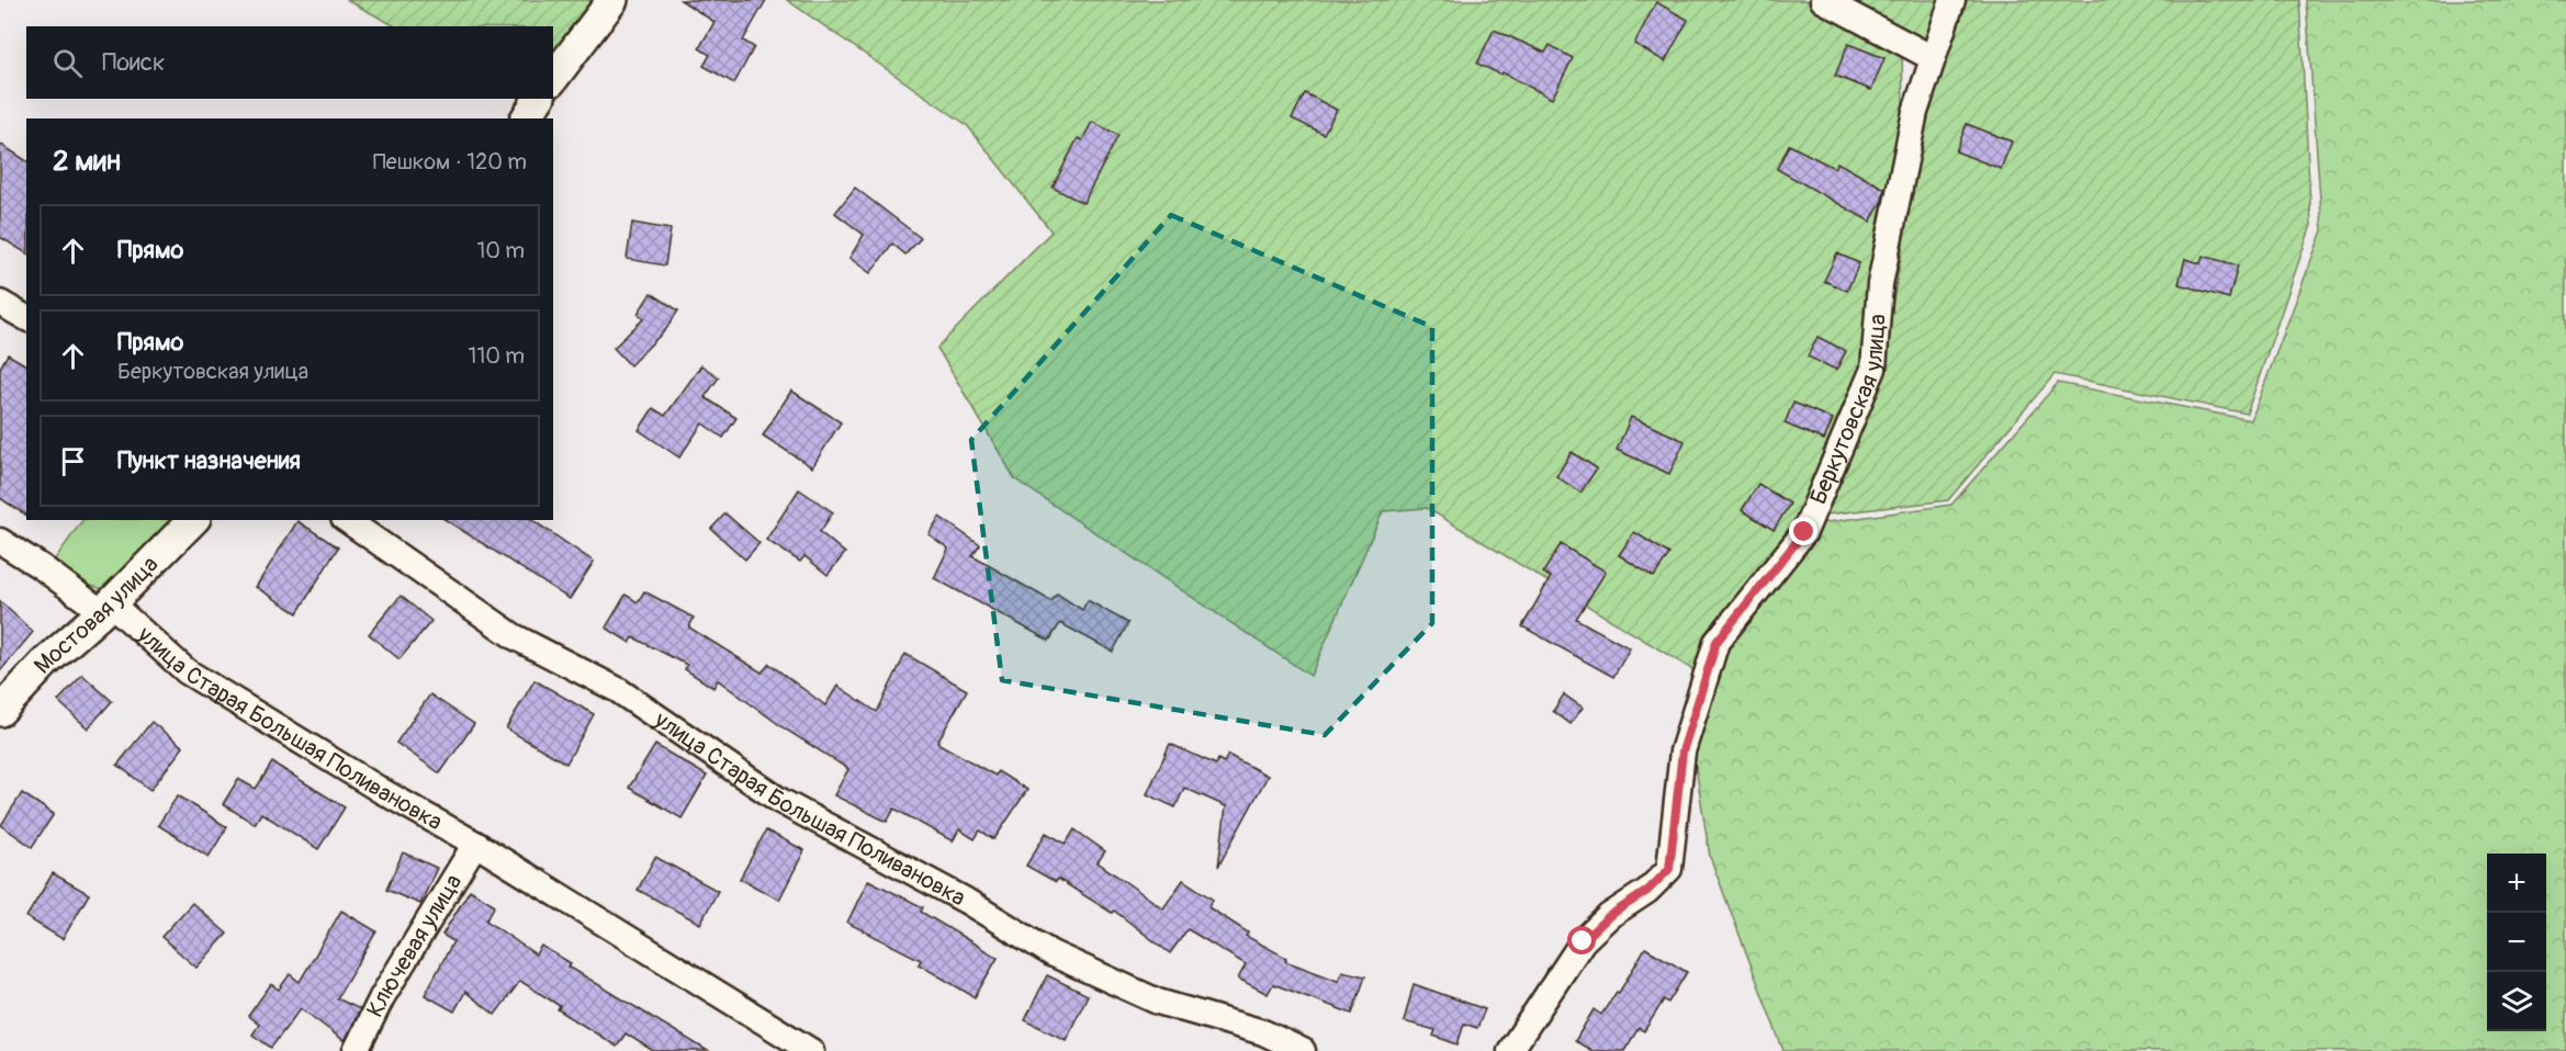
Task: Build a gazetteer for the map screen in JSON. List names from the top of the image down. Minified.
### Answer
{"streets":{"street":["Беркутовская улица","Мостовая улица","улица Старая Большая Поливановка","Ключевая улица"]},"crossings":[["Мостовая улица","улица Старая Большая Поливановка"],["улица Старая Большая Поливановка","Ключевая улица"]],"page":{"search":"Поиск","heading":["2 мин","Пешком · 120 m"],"list":[["Прямо","10 m"],["Прямо","Беркутовская улица","110 m"],"Пункт назначения"],"map_buttons":["+","−"]}}
